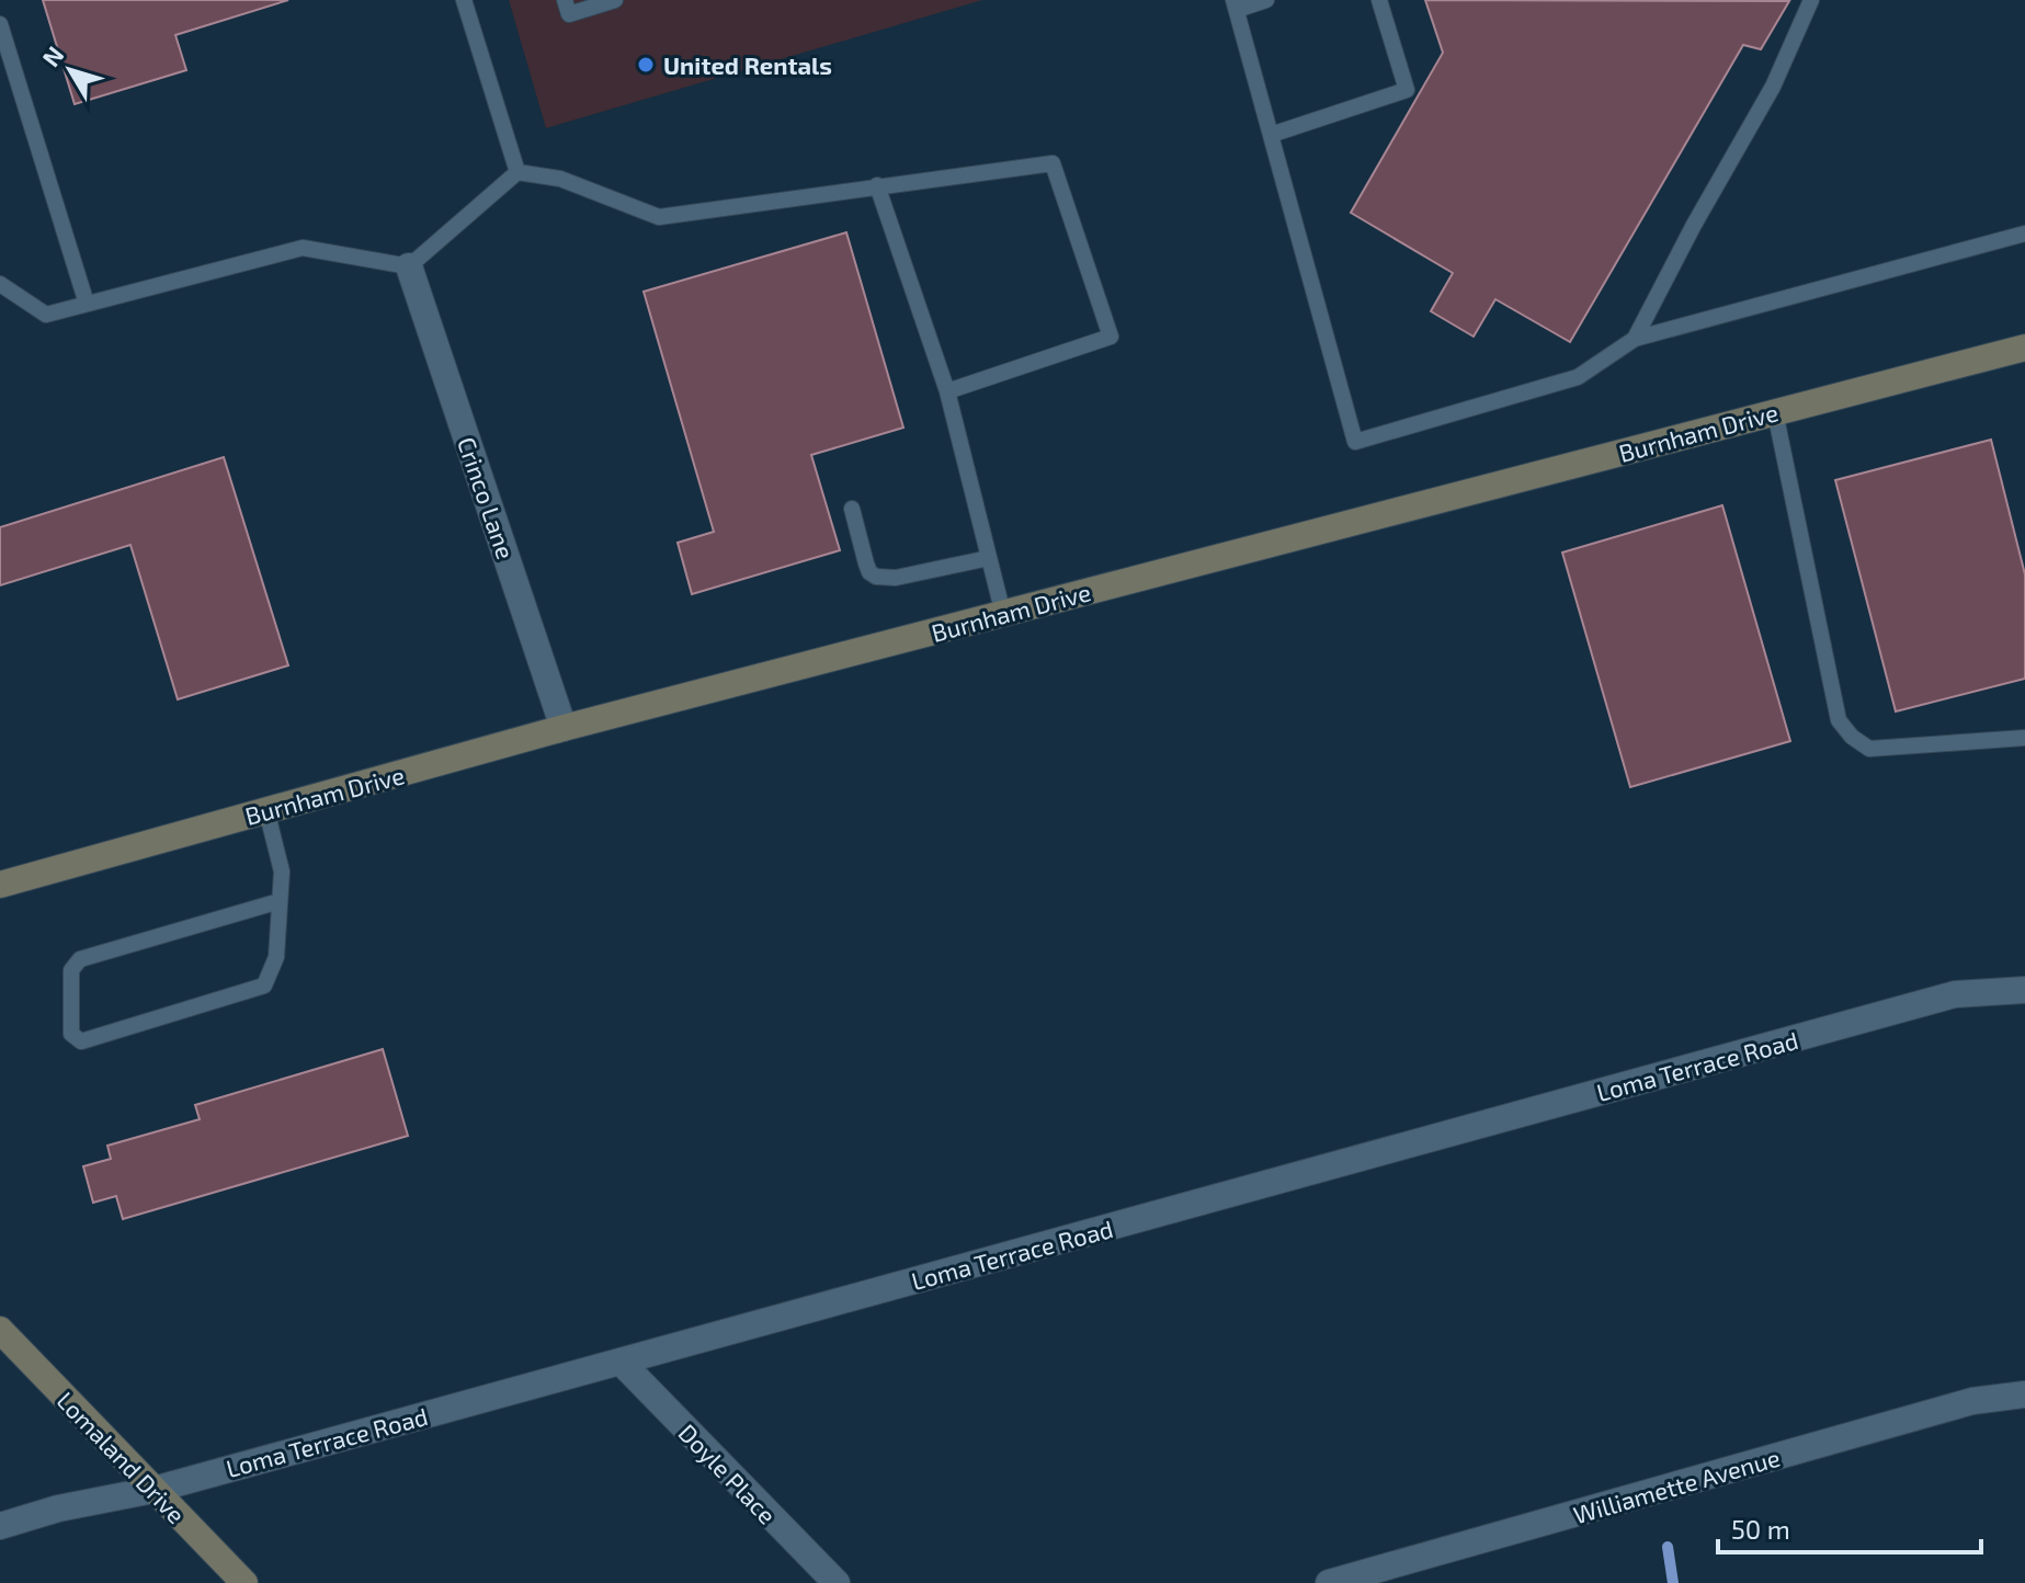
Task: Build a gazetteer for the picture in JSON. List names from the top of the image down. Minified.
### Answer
{"streets":{"street":["Burnham Drive","Crinco Lane","Loma Terrace Road","Lomaland Drive","Doyle Place","Williamette Avenue"]},"crossings":[["Burnham Drive","Crinco Lane"],["Loma Terrace Road","Lomaland Drive"],["Loma Terrace Road","Doyle Place"]],"places":["United Rentals"],"scale_bar":"50 m","north":"top left"}
